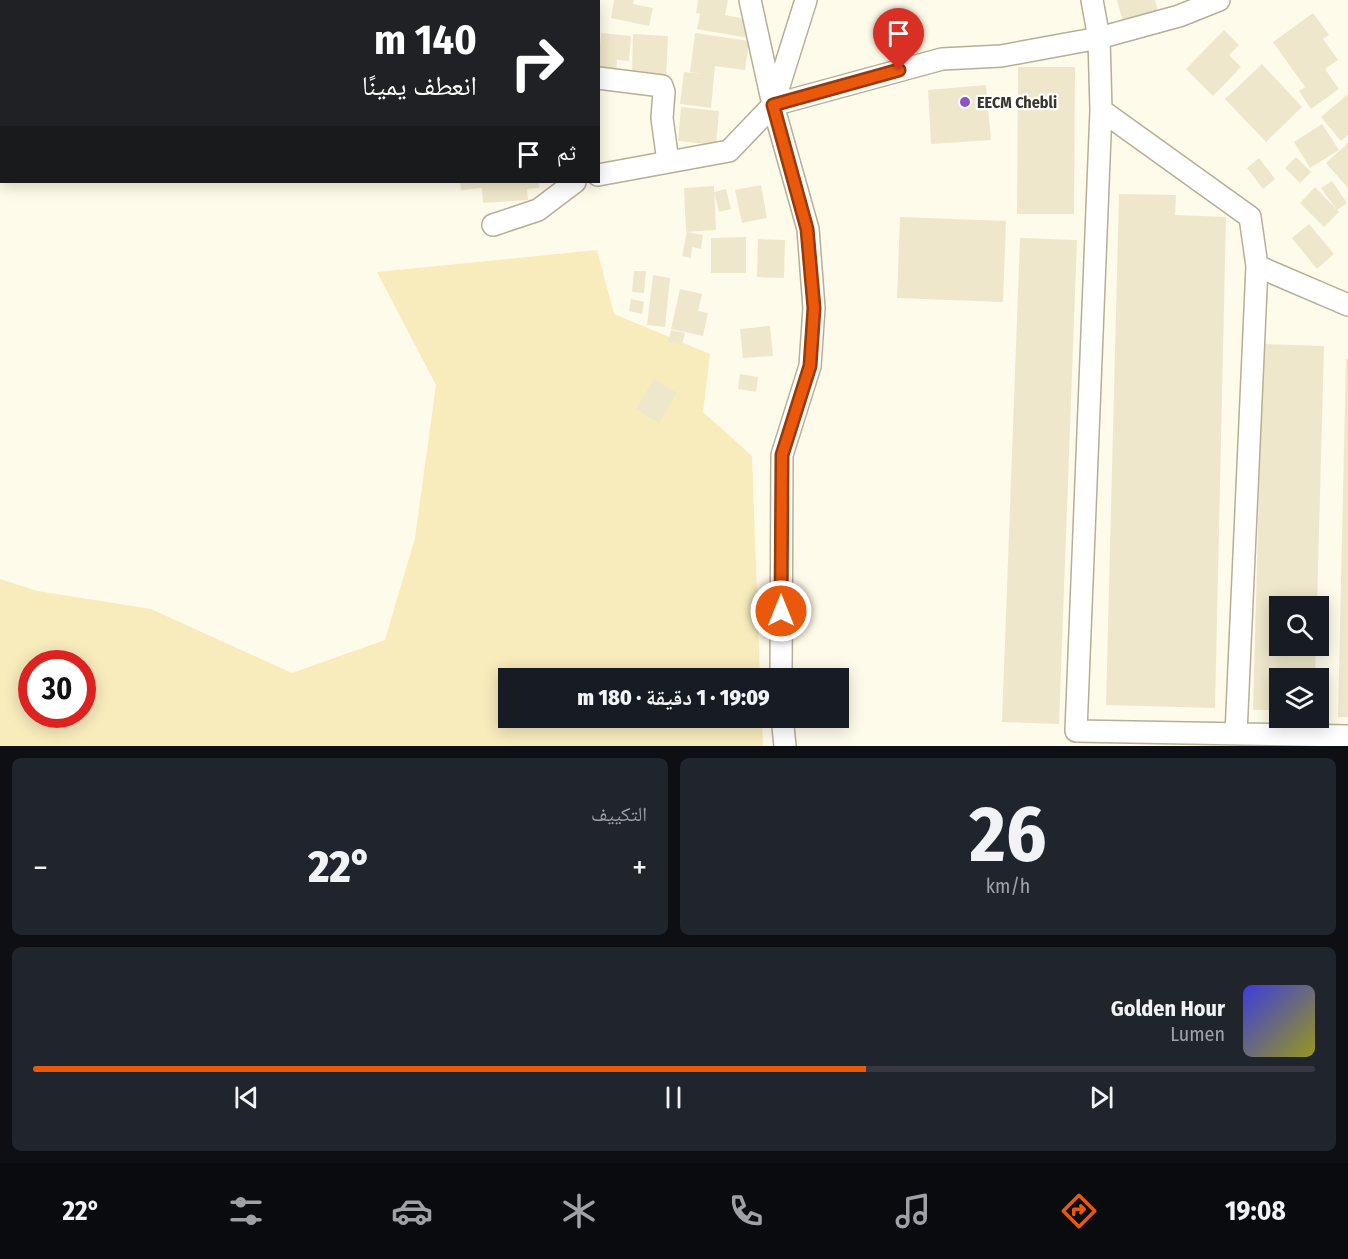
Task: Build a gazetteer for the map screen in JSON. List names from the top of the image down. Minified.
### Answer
{"places":["EECM Chebli"],"page":{"turn":["140 m","انعطف يمينًا"],"then":"ثم","limit":"30","trip":"19:09 · 1 دقيقة · 180 m","tile":[["26","km/h"],"التكييف"],"heat":["−","22°","+"],"song":["Golden Hour","Lumen"],"tabs":["19:08","22°"]}}
